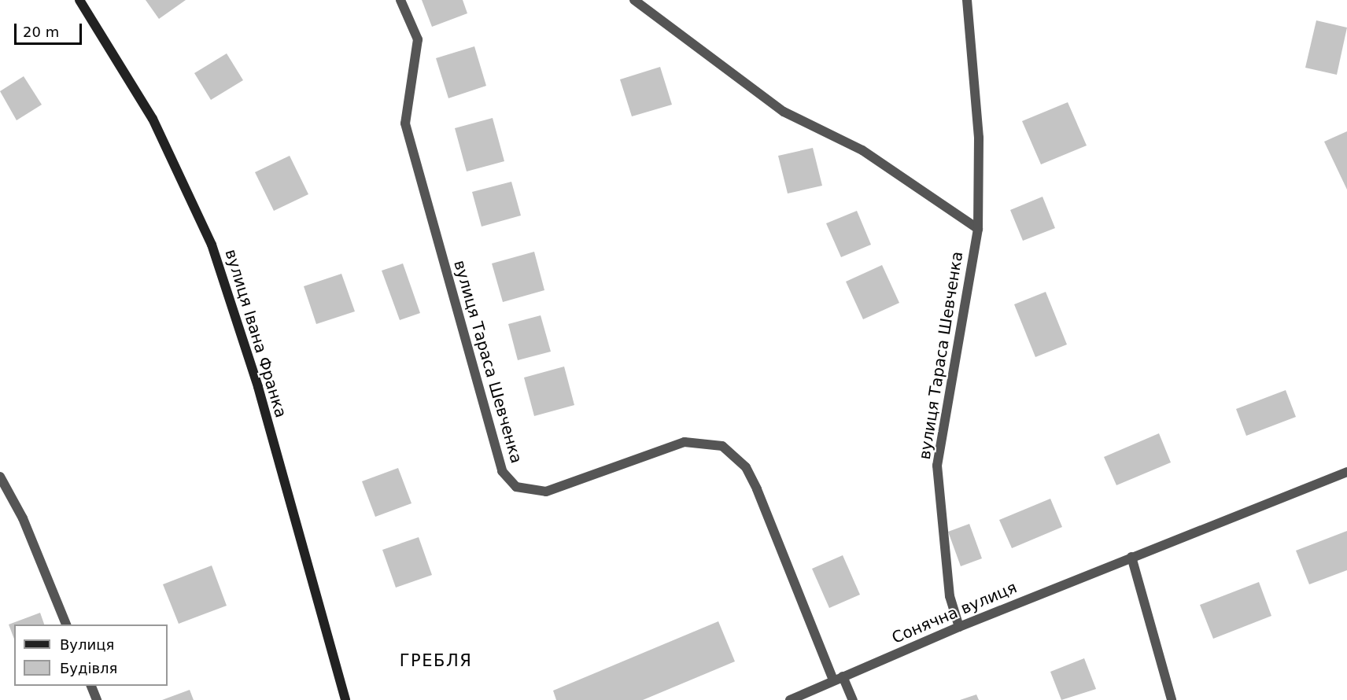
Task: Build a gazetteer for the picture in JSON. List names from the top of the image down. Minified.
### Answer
{"streets":{"main road":["вулиця Івана Франка"],"street":["вулиця Тараса Шевченка","Сонячна вулиця"]},"crossings":[["вулиця Тараса Шевченка","Сонячна вулиця"]],"districts":["ГРЕБЛЯ"],"legend":["Вулиця","Будівля"],"scale_bar":"20 m"}
